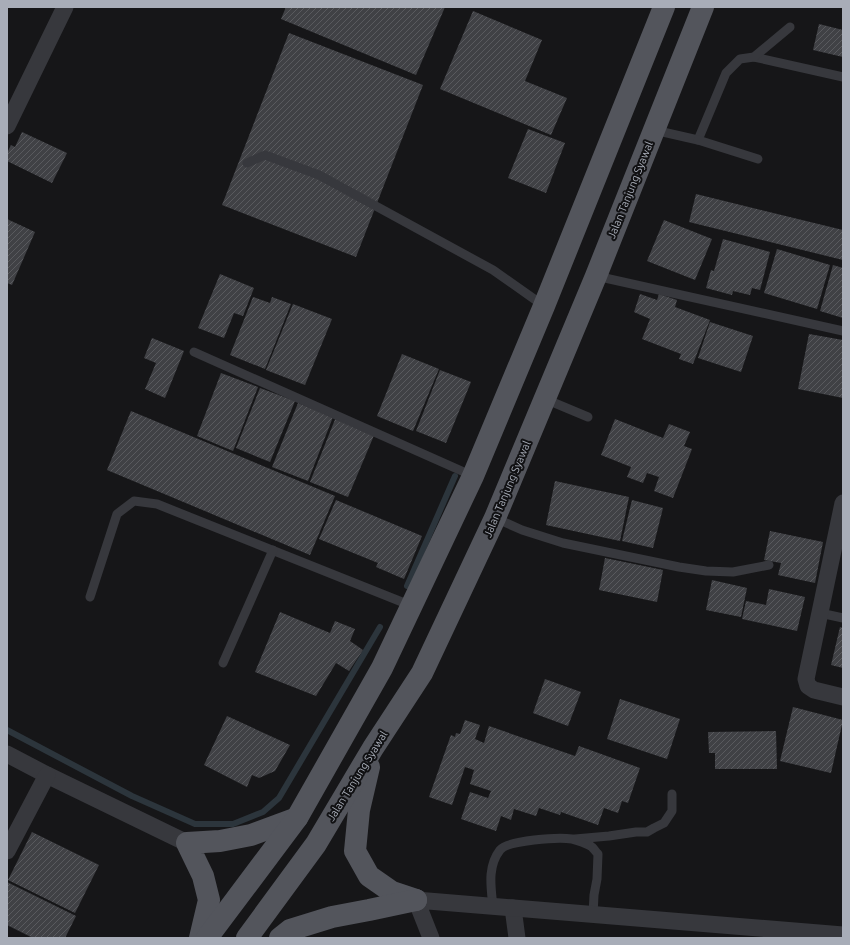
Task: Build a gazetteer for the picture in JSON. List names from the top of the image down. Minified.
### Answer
{"streets":{"main road":["Jalan Tanjung Syawal"]}}
